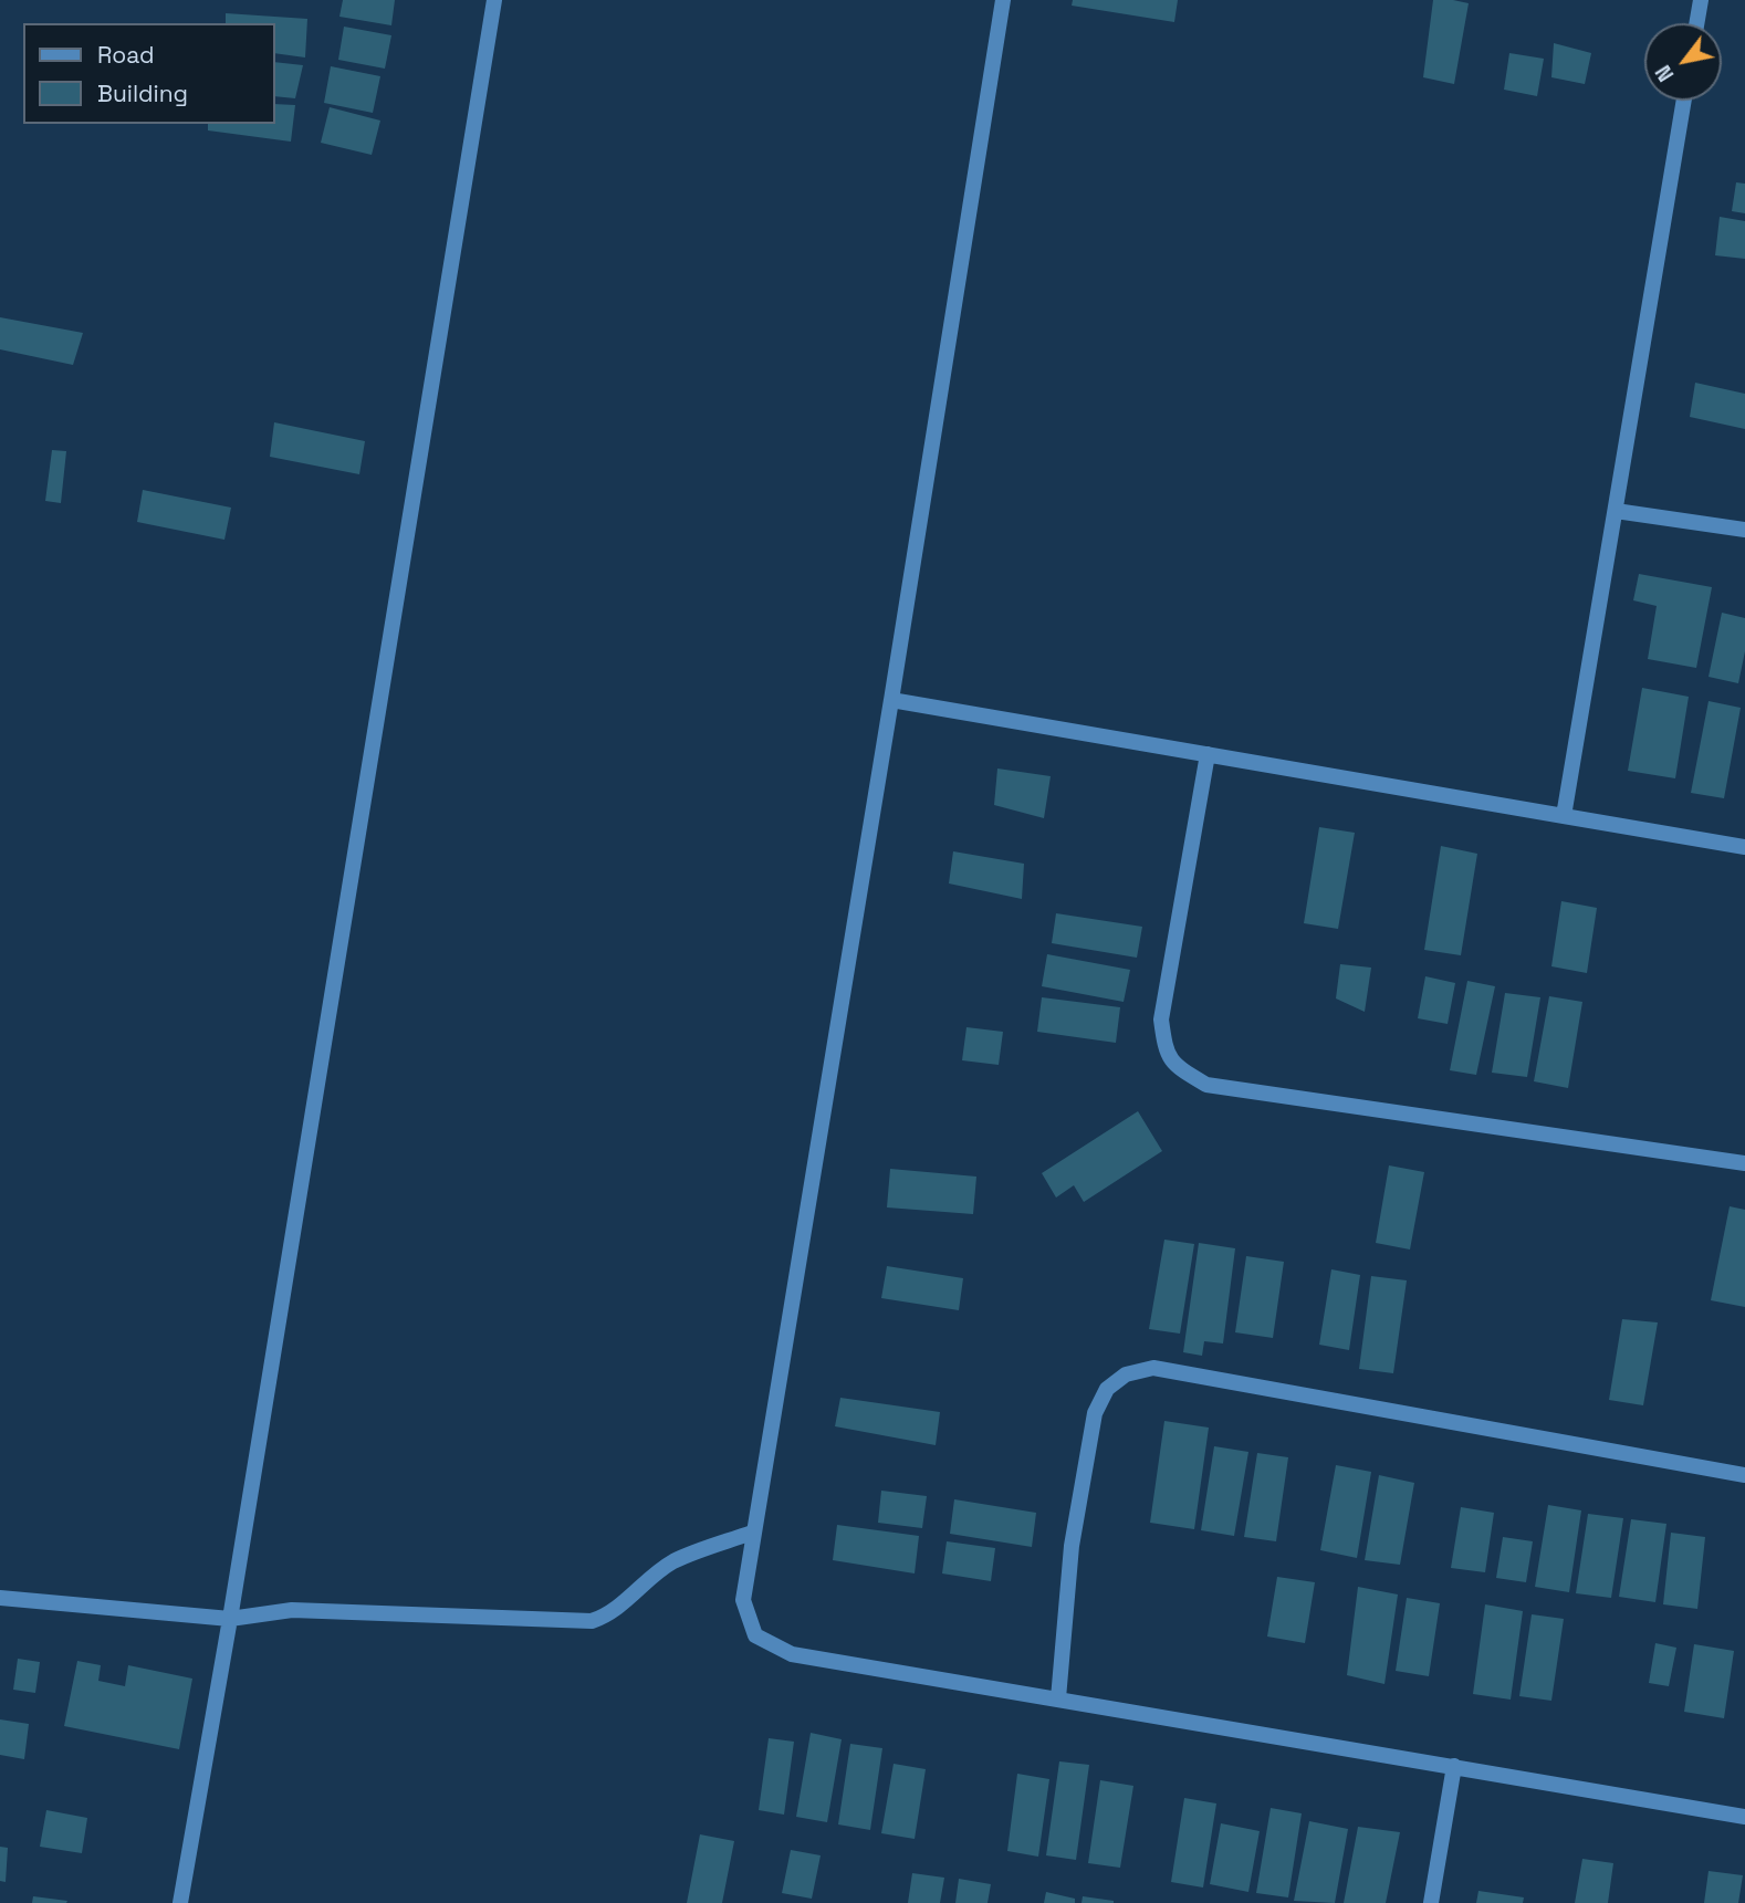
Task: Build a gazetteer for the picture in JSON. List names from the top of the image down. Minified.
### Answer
{"legend":["Road","Building"],"north":"bottom left"}
